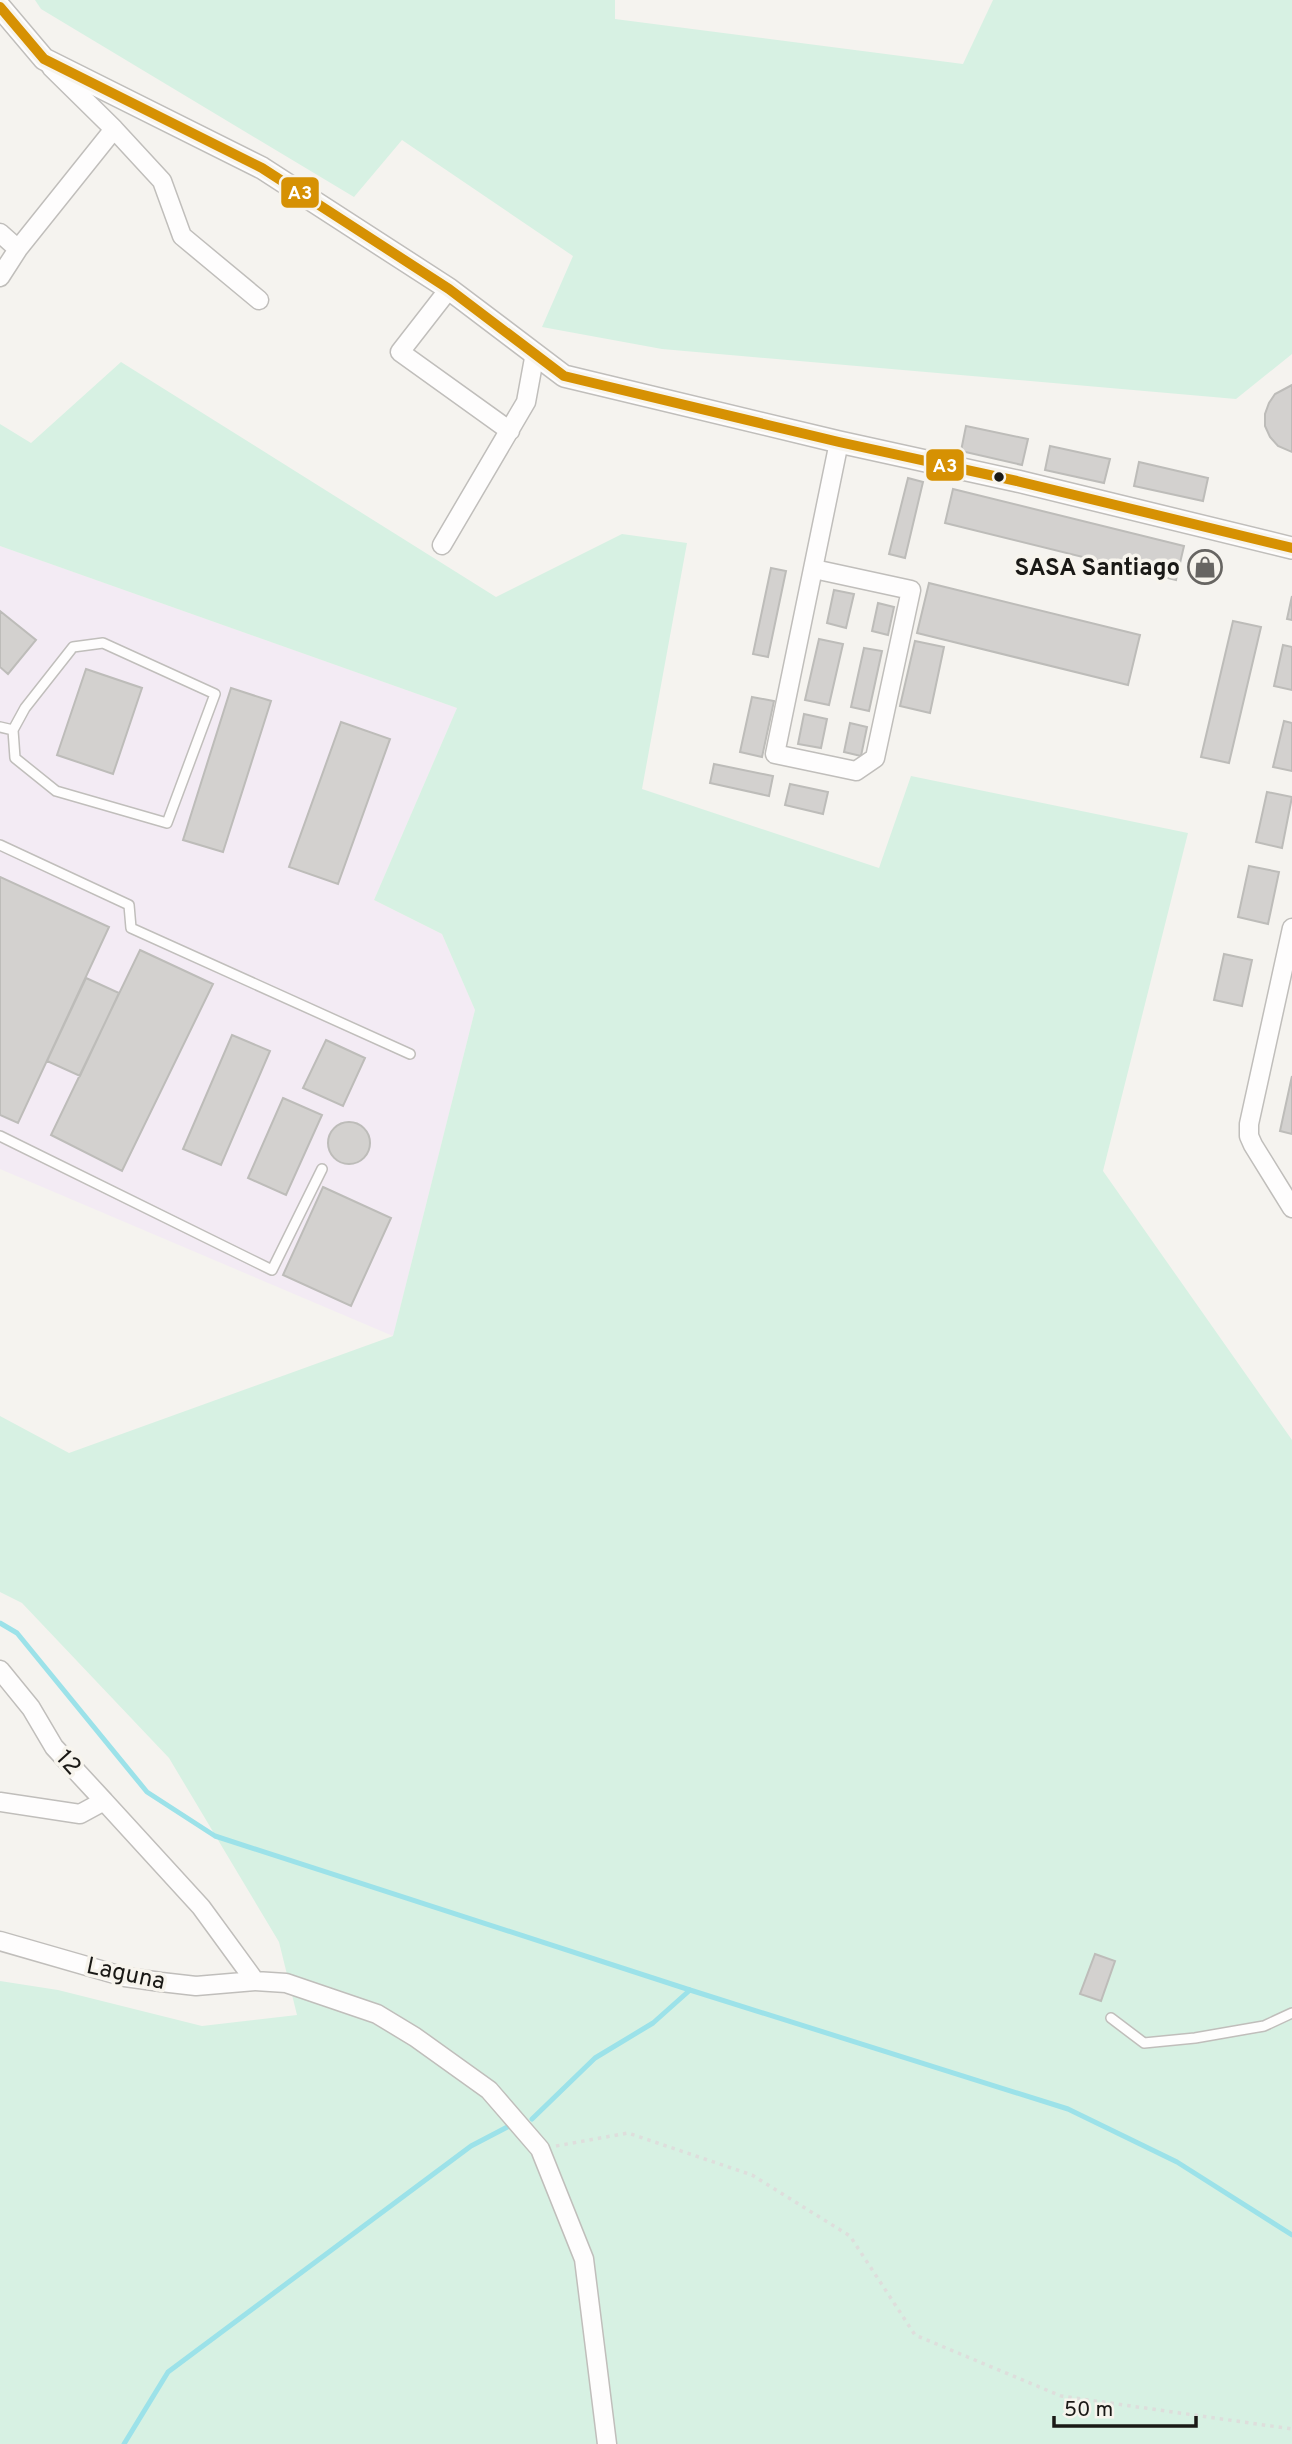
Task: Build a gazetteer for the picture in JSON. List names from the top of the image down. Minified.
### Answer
{"streets":{"street":["12","Laguna"]},"places":{"shop":["SASA Santiago"]},"lines":["transit line A3"],"scale_bar":"50 m"}
